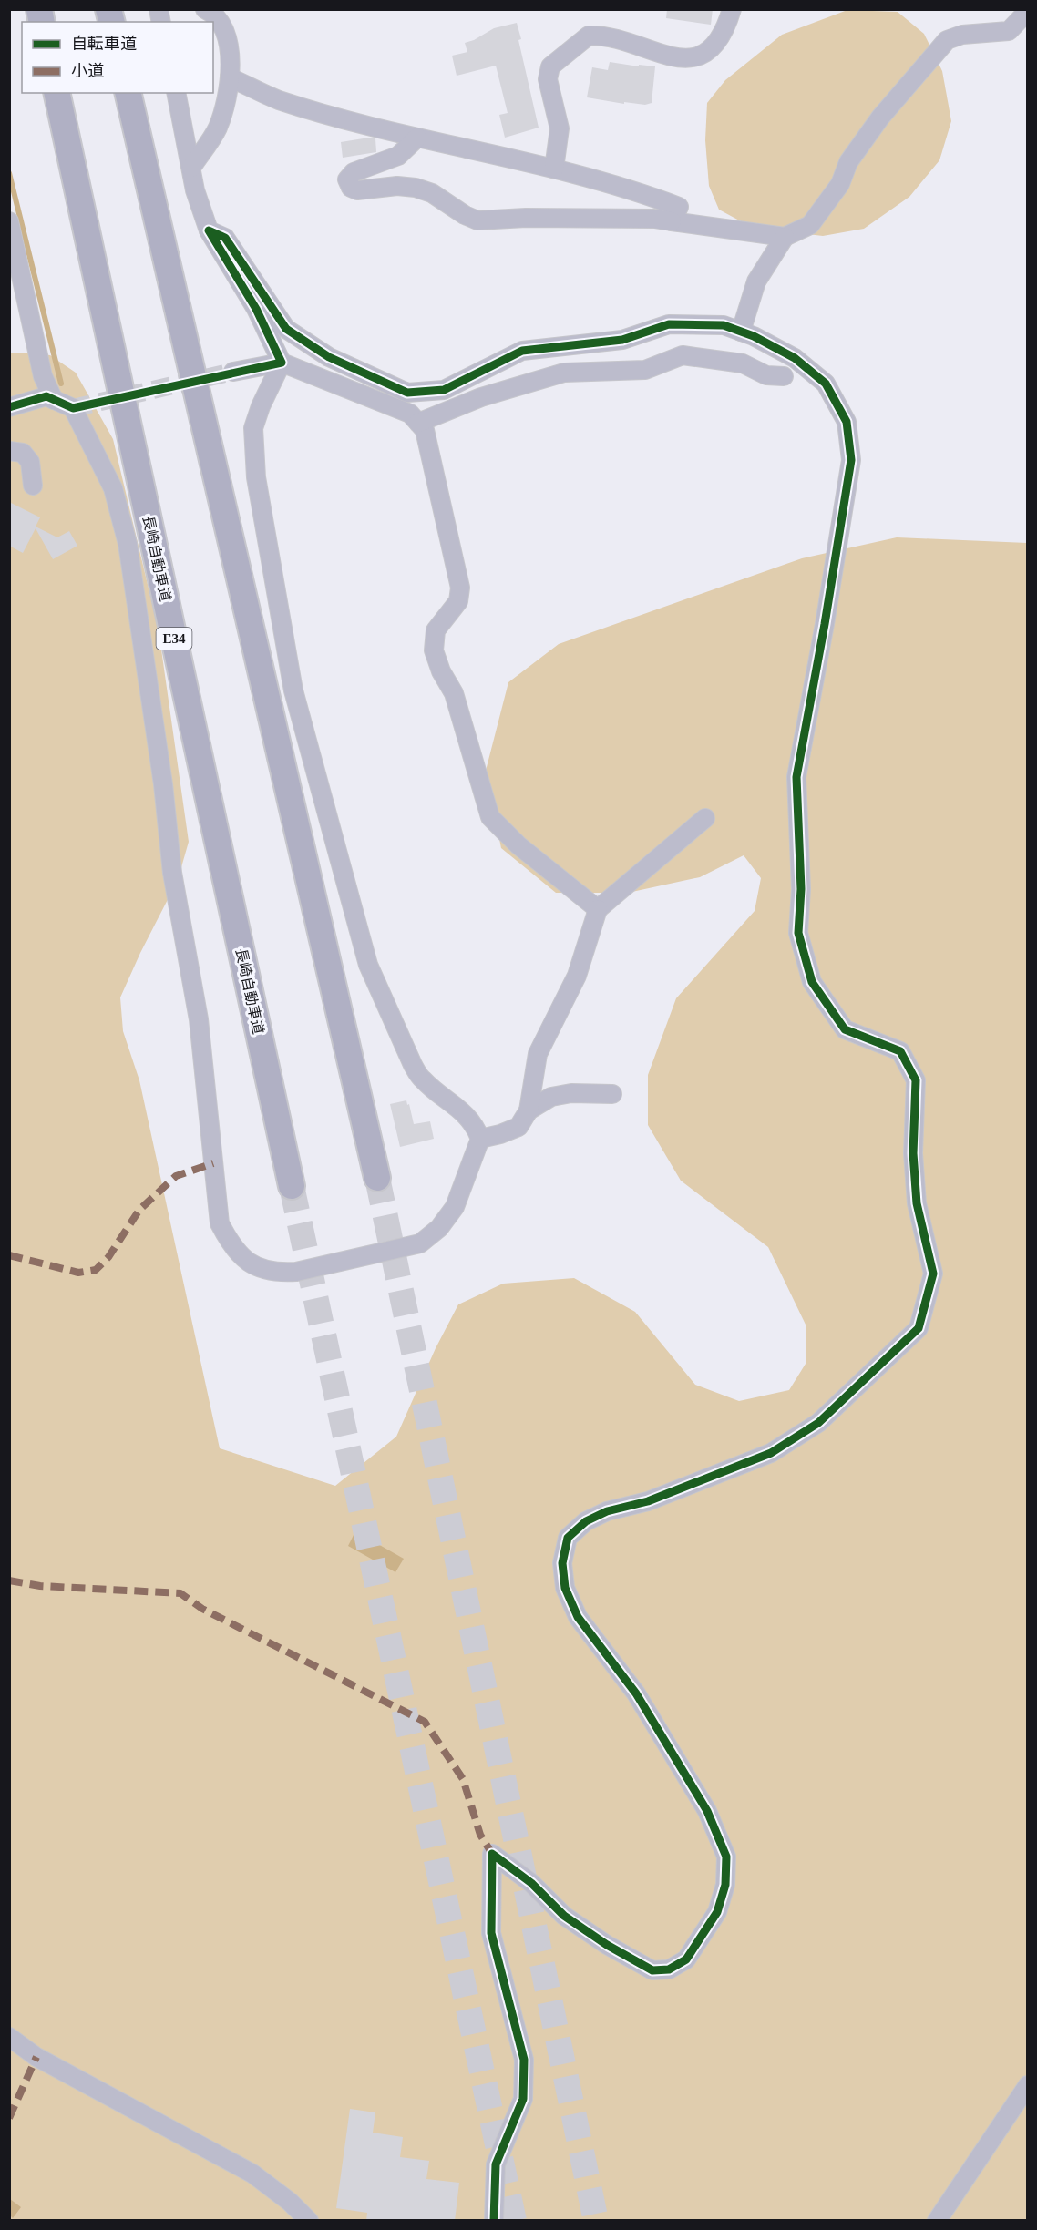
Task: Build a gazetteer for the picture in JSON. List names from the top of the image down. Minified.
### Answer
{"streets":{"highway":["長崎自動車道","E34"]},"legend":["自転車道","小道"]}
